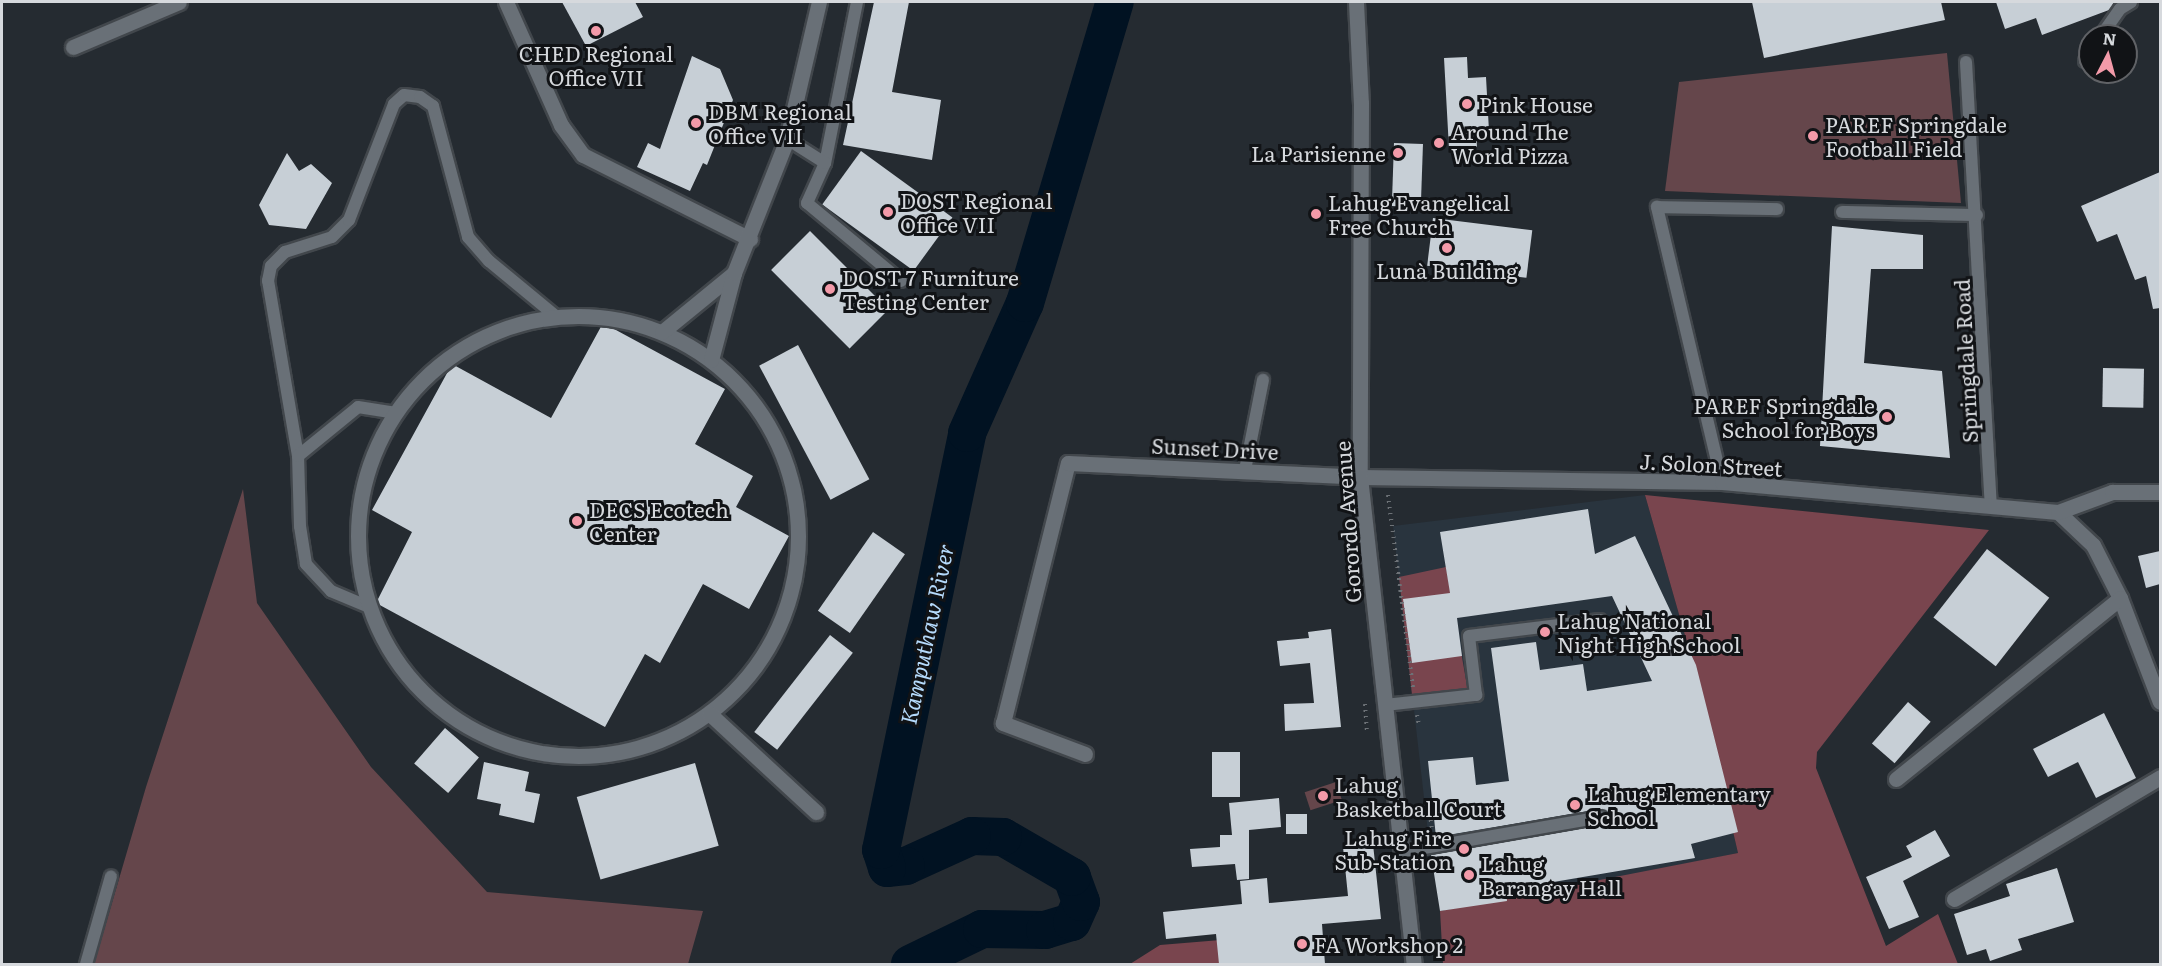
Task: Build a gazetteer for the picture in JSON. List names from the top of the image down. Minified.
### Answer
{"streets":{"street":["Sunset Drive","J. Solon Street","Gorordo Avenue"],"lane":["Springdale Road"]},"crossings":[["Springdale Road","J. Solon Street"],["Sunset Drive","J. Solon Street"],["Sunset Drive","Gorordo Avenue"],["J. Solon Street","Gorordo Avenue"]],"water":["Kamputhaw River"],"places":["CHED Regional Office VII","Pink House","DBM Regional Office VII","PAREF Springdale Football Field","Around The World Pizza","La Parisienne","DOST Regional Office VII","Lahug Evangelical Free Church","Lunà Building","DOST 7 Furniture Testing Center","PAREF Springdale School for Boys","DECS Ecotech Center","Lahug National Night High School","Lahug Basketball Court","Lahug Elementary School","Lahug Fire Sub-Station","Lahug Barangay Hall","FA Workshop 2"],"north":"top"}
